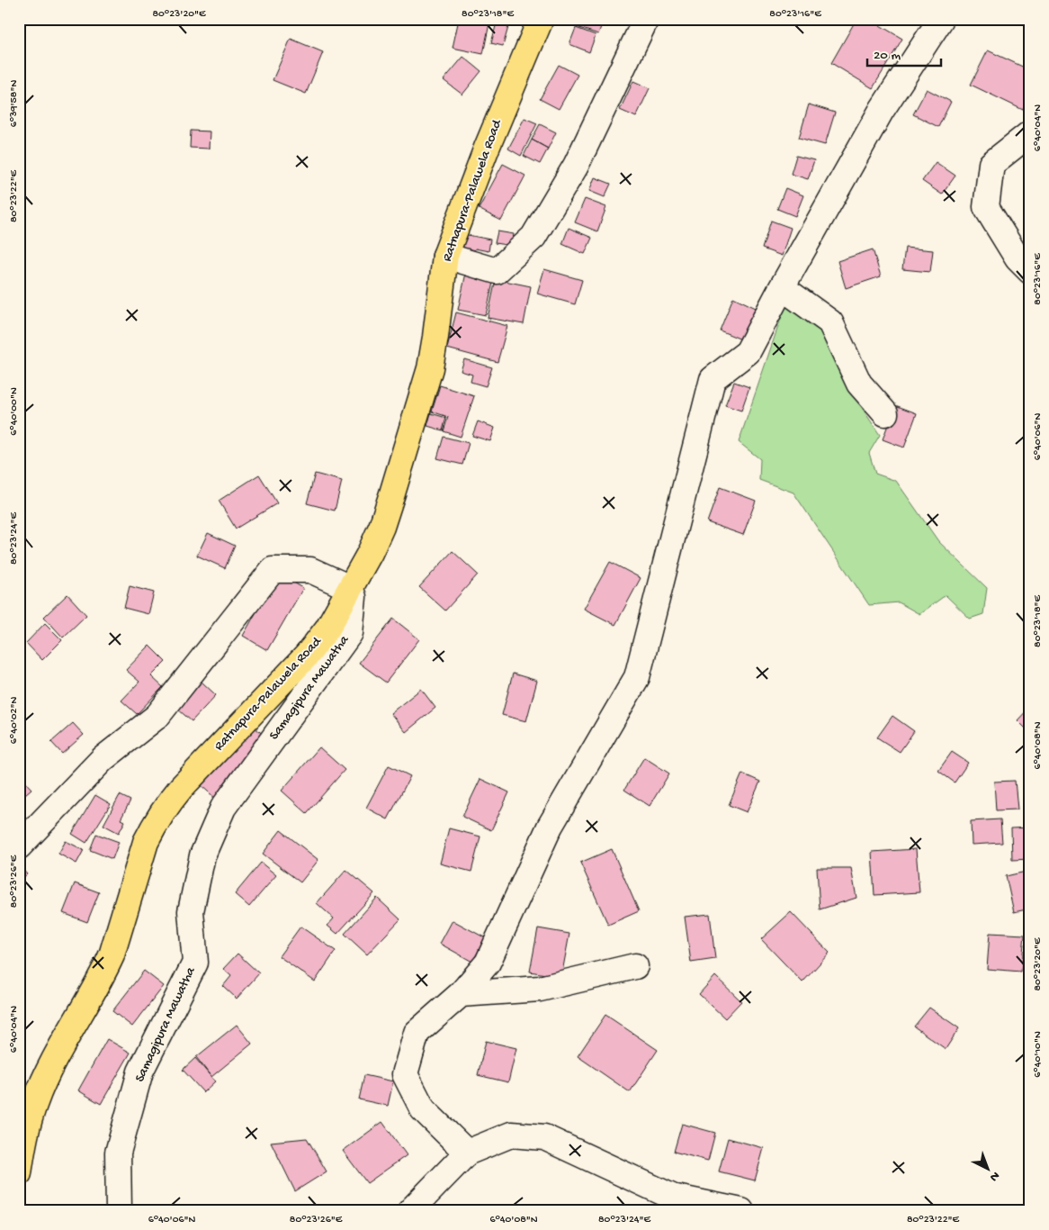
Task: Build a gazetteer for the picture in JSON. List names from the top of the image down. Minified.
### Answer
{"streets":{"main road":["Ratnapura-Palawela Road"],"street":["Samagipura Mawatha"]},"crossings":[["Ratnapura-Palawela Road","Samagipura Mawatha"]],"scale_bar":"20 m","north":"bottom right","coordinates":["80°23'20\"E","80°23'18\"E","80°23'16\"E","6°39'58\"N","6°40'04\"N","80°23'22\"E","6°40'00\"N","6°40'06\"N","80°23'24\"E","6°40'02\"N","6°40'08\"N","80°23'26\"E","6°40'10\"N"]}
